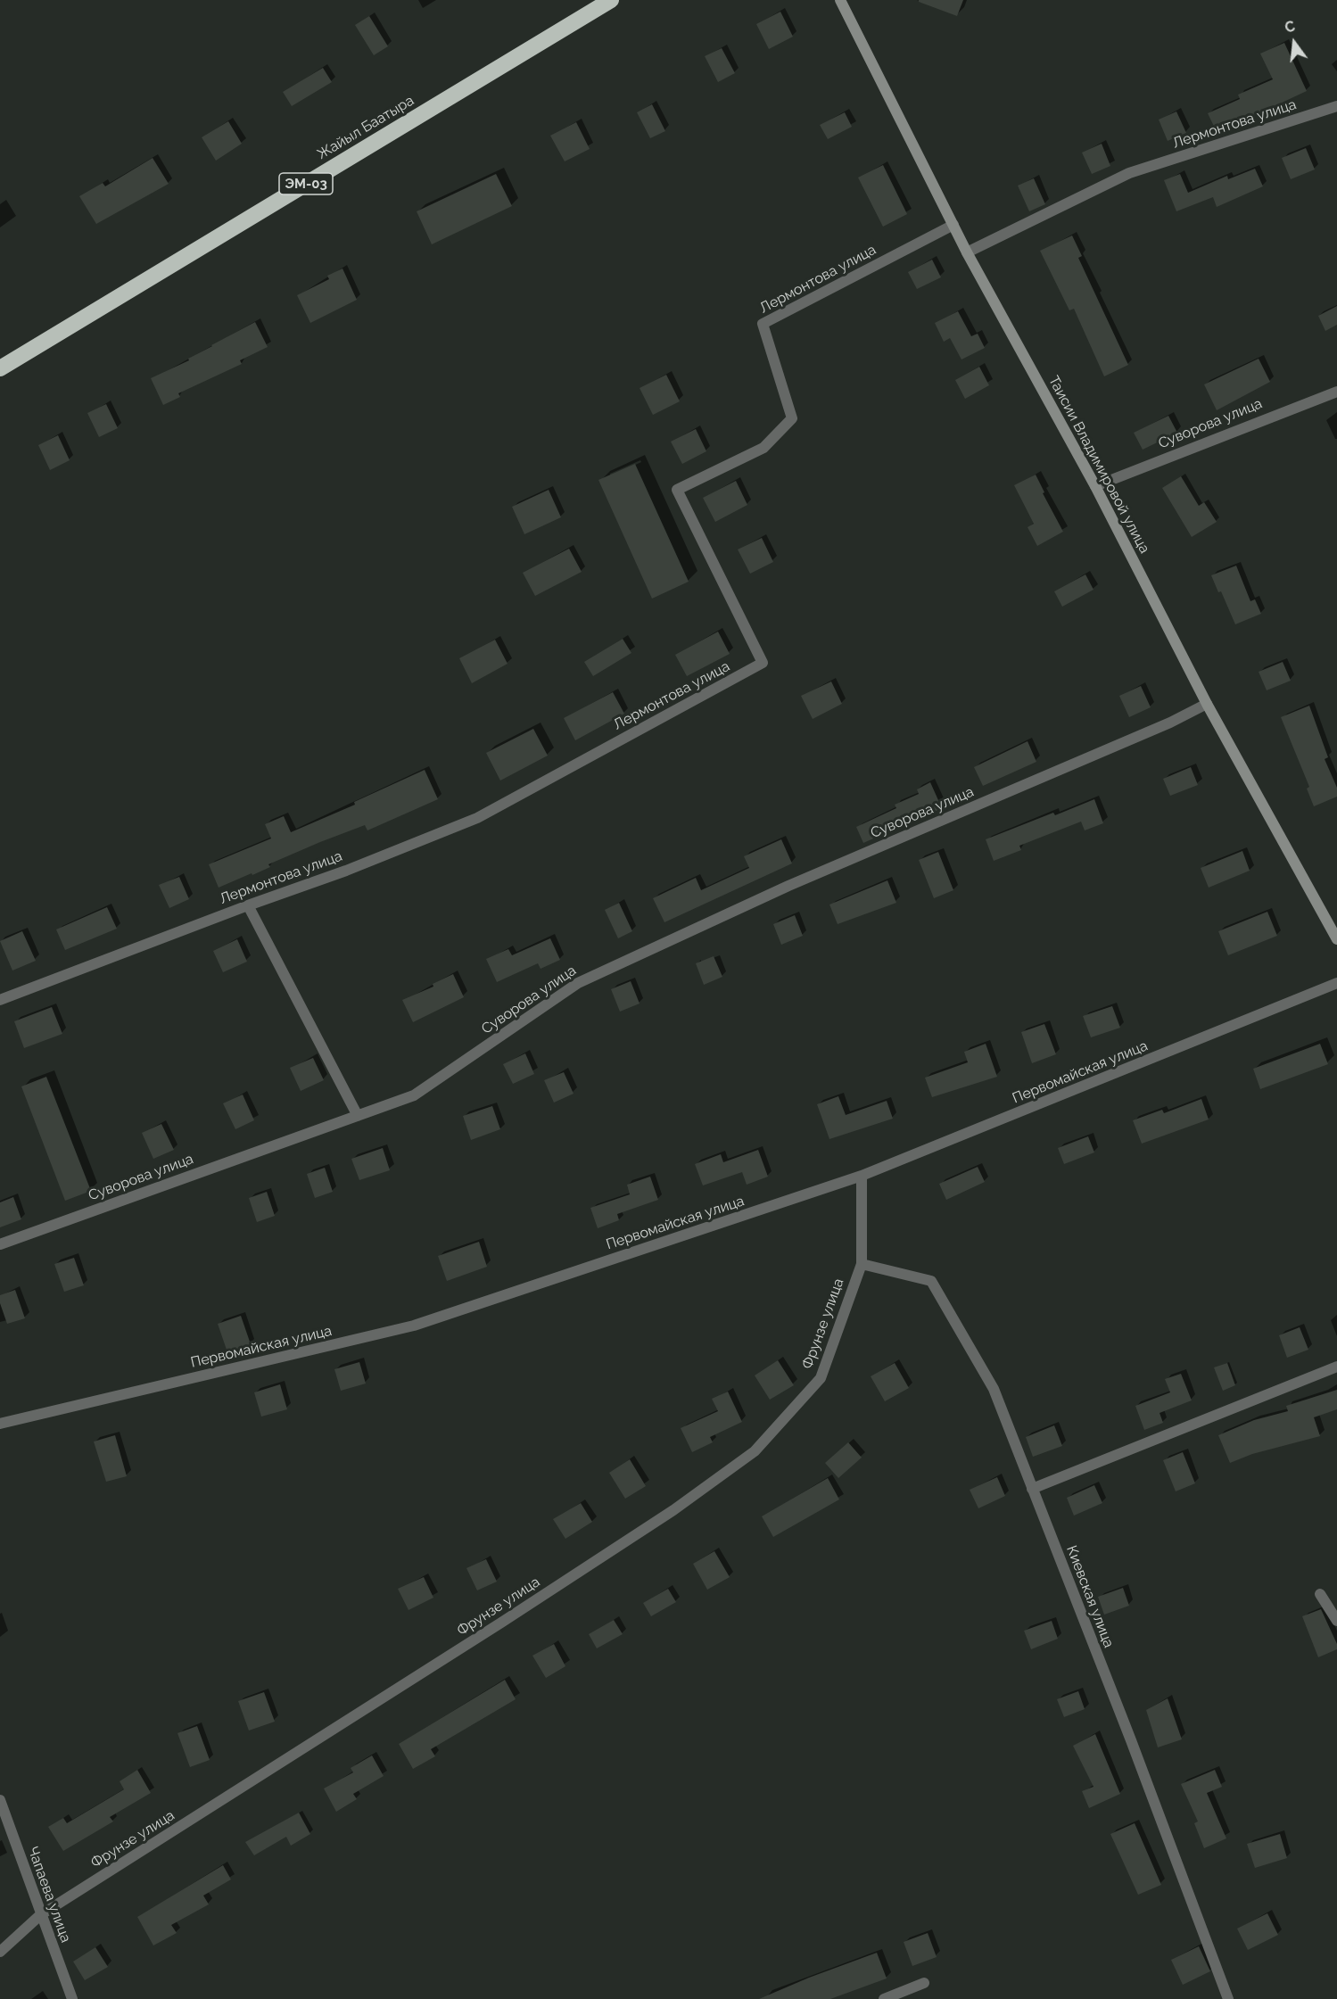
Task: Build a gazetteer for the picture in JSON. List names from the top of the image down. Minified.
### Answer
{"streets":{"highway":["Жайыл Баатыра","ЭМ-03"],"street":["Лермонтова улица","Суворова улица","Таисии Владимировой улица","Первомайская улица","Фрунзе улица","Киевская улица","Чапаева улица"]},"crossings":[["Лермонтова улица","Таисии Владимировой улица"],["Суворова улица","Таисии Владимировой улица"],["Первомайская улица","Фрунзе улица"],["Фрунзе улица","Киевская улица"],["Фрунзе улица","Чапаева улица"]],"north":"top"}
